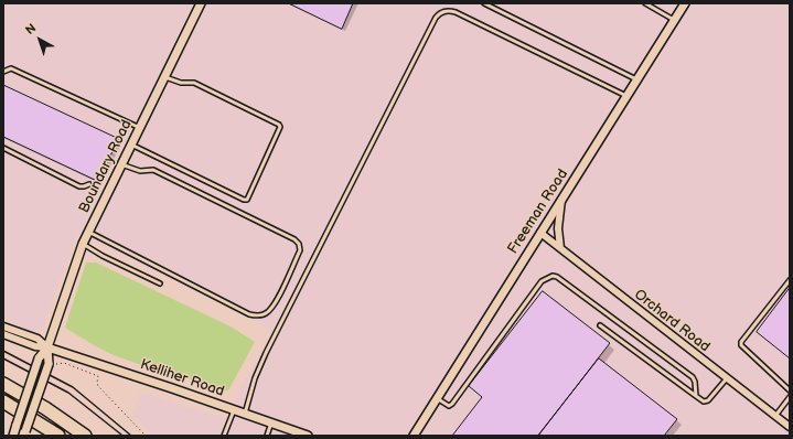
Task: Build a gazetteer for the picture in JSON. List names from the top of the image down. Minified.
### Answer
{"streets":{"street":["Boundary Road","Freeman Road","Orchard Road","Kelliher Road"]},"crossings":[["Boundary Road","Kelliher Road"],["Freeman Road","Orchard Road"]],"north":"top left"}
